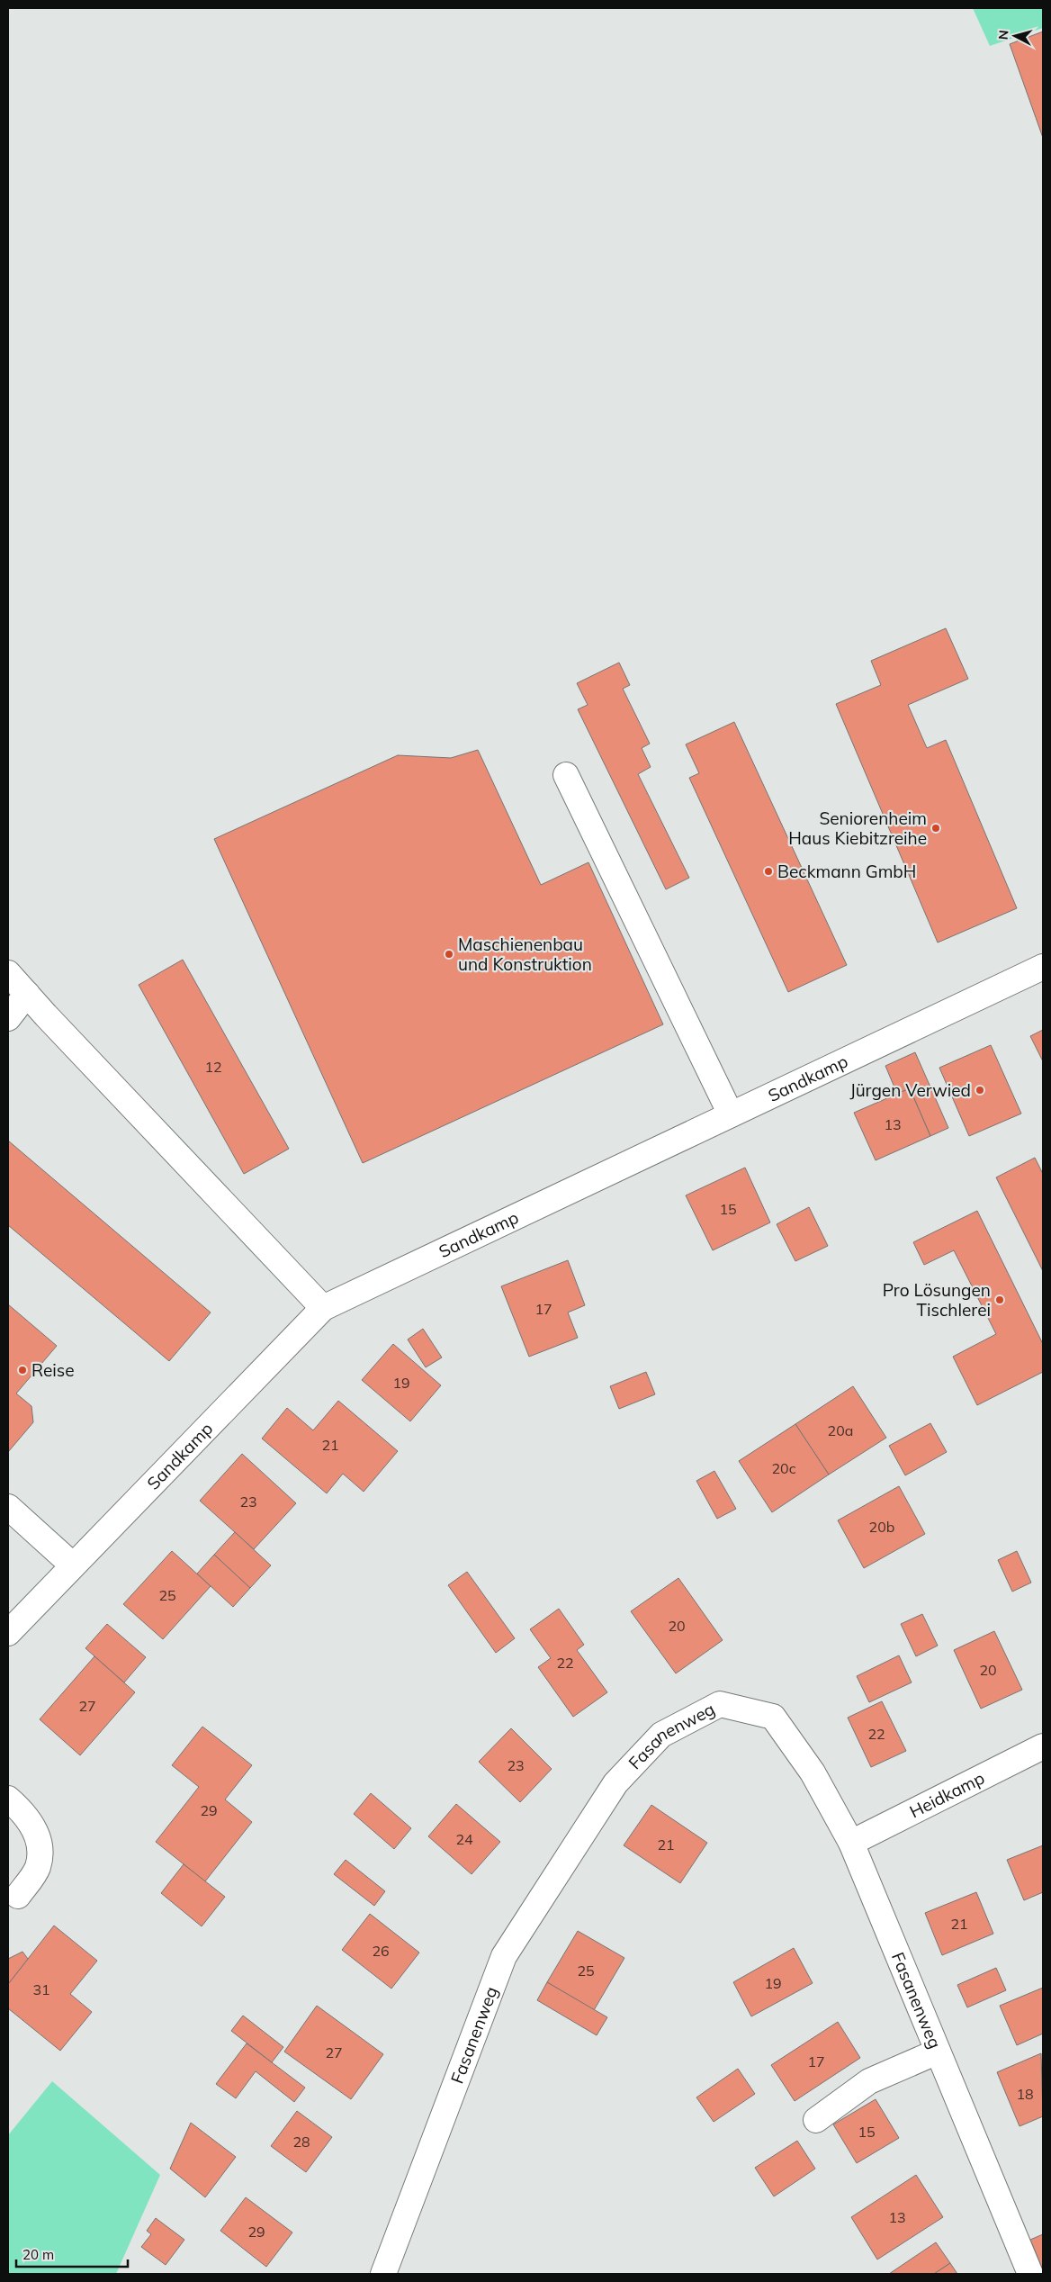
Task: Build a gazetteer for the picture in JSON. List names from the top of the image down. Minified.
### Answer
{"streets":{"street":["Sandkamp","Fasanenweg","Heidkamp"]},"crossings":[["Fasanenweg","Heidkamp"]],"places":["Seniorenheim Haus Kiebitzreihe","Beckmann GmbH","Maschienenbau und Konstruktion","Jürgen Verwied","Pro Lösungen Tischlerei","Reise"],"house_numbers":["12","13","15","17","19","20a","21","20c","23","20b","25","20","22","20","27","22","23","29","24","21","21","26","25","19","31","27","17","18","15","28","13","29"],"scale_bar":"20 m","north":"left"}
